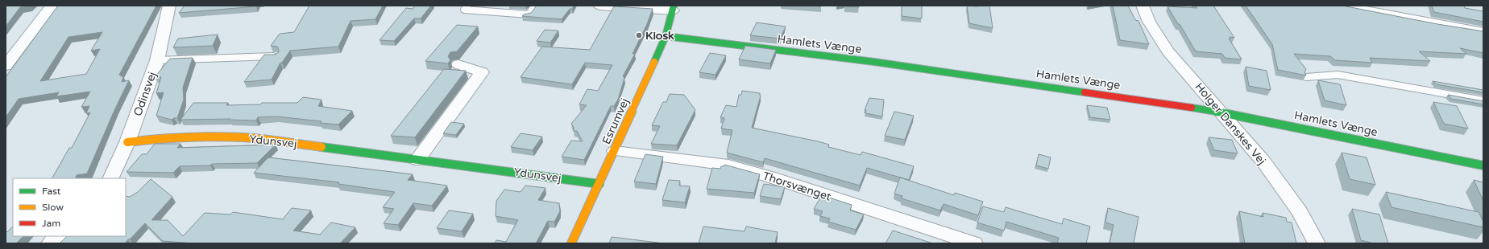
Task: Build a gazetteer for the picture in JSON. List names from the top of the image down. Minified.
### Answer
{"streets":{"street":["Hamlets Vænge","Odinsvej","Esrumvej","Holger Danskes Vej","Ydunsvej","Thorsvænget"]},"crossings":[["Hamlets Vænge","Esrumvej"],["Hamlets Vænge","Holger Danskes Vej"],["Odinsvej","Ydunsvej"],["Esrumvej","Ydunsvej"],["Esrumvej","Thorsvænget"]],"places":["Kiosk"],"legend":["Fast","Slow","Jam"]}
